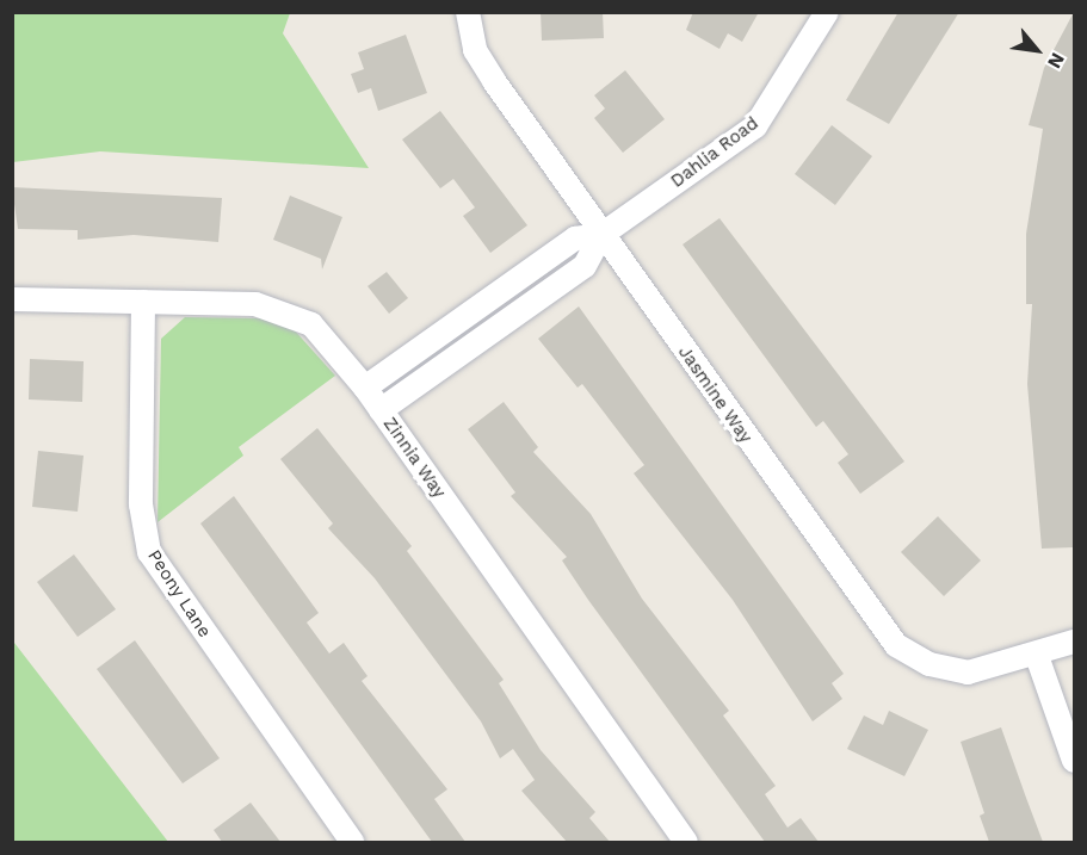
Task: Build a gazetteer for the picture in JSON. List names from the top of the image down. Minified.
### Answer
{"streets":{"street":["Dahlia Road","Jasmine Way","Zinnia Way","Peony Lane"]},"crossings":[["Dahlia Road","Jasmine Way"],["Dahlia Road","Zinnia Way"],["Zinnia Way","Peony Lane"]],"north":"bottom right"}
